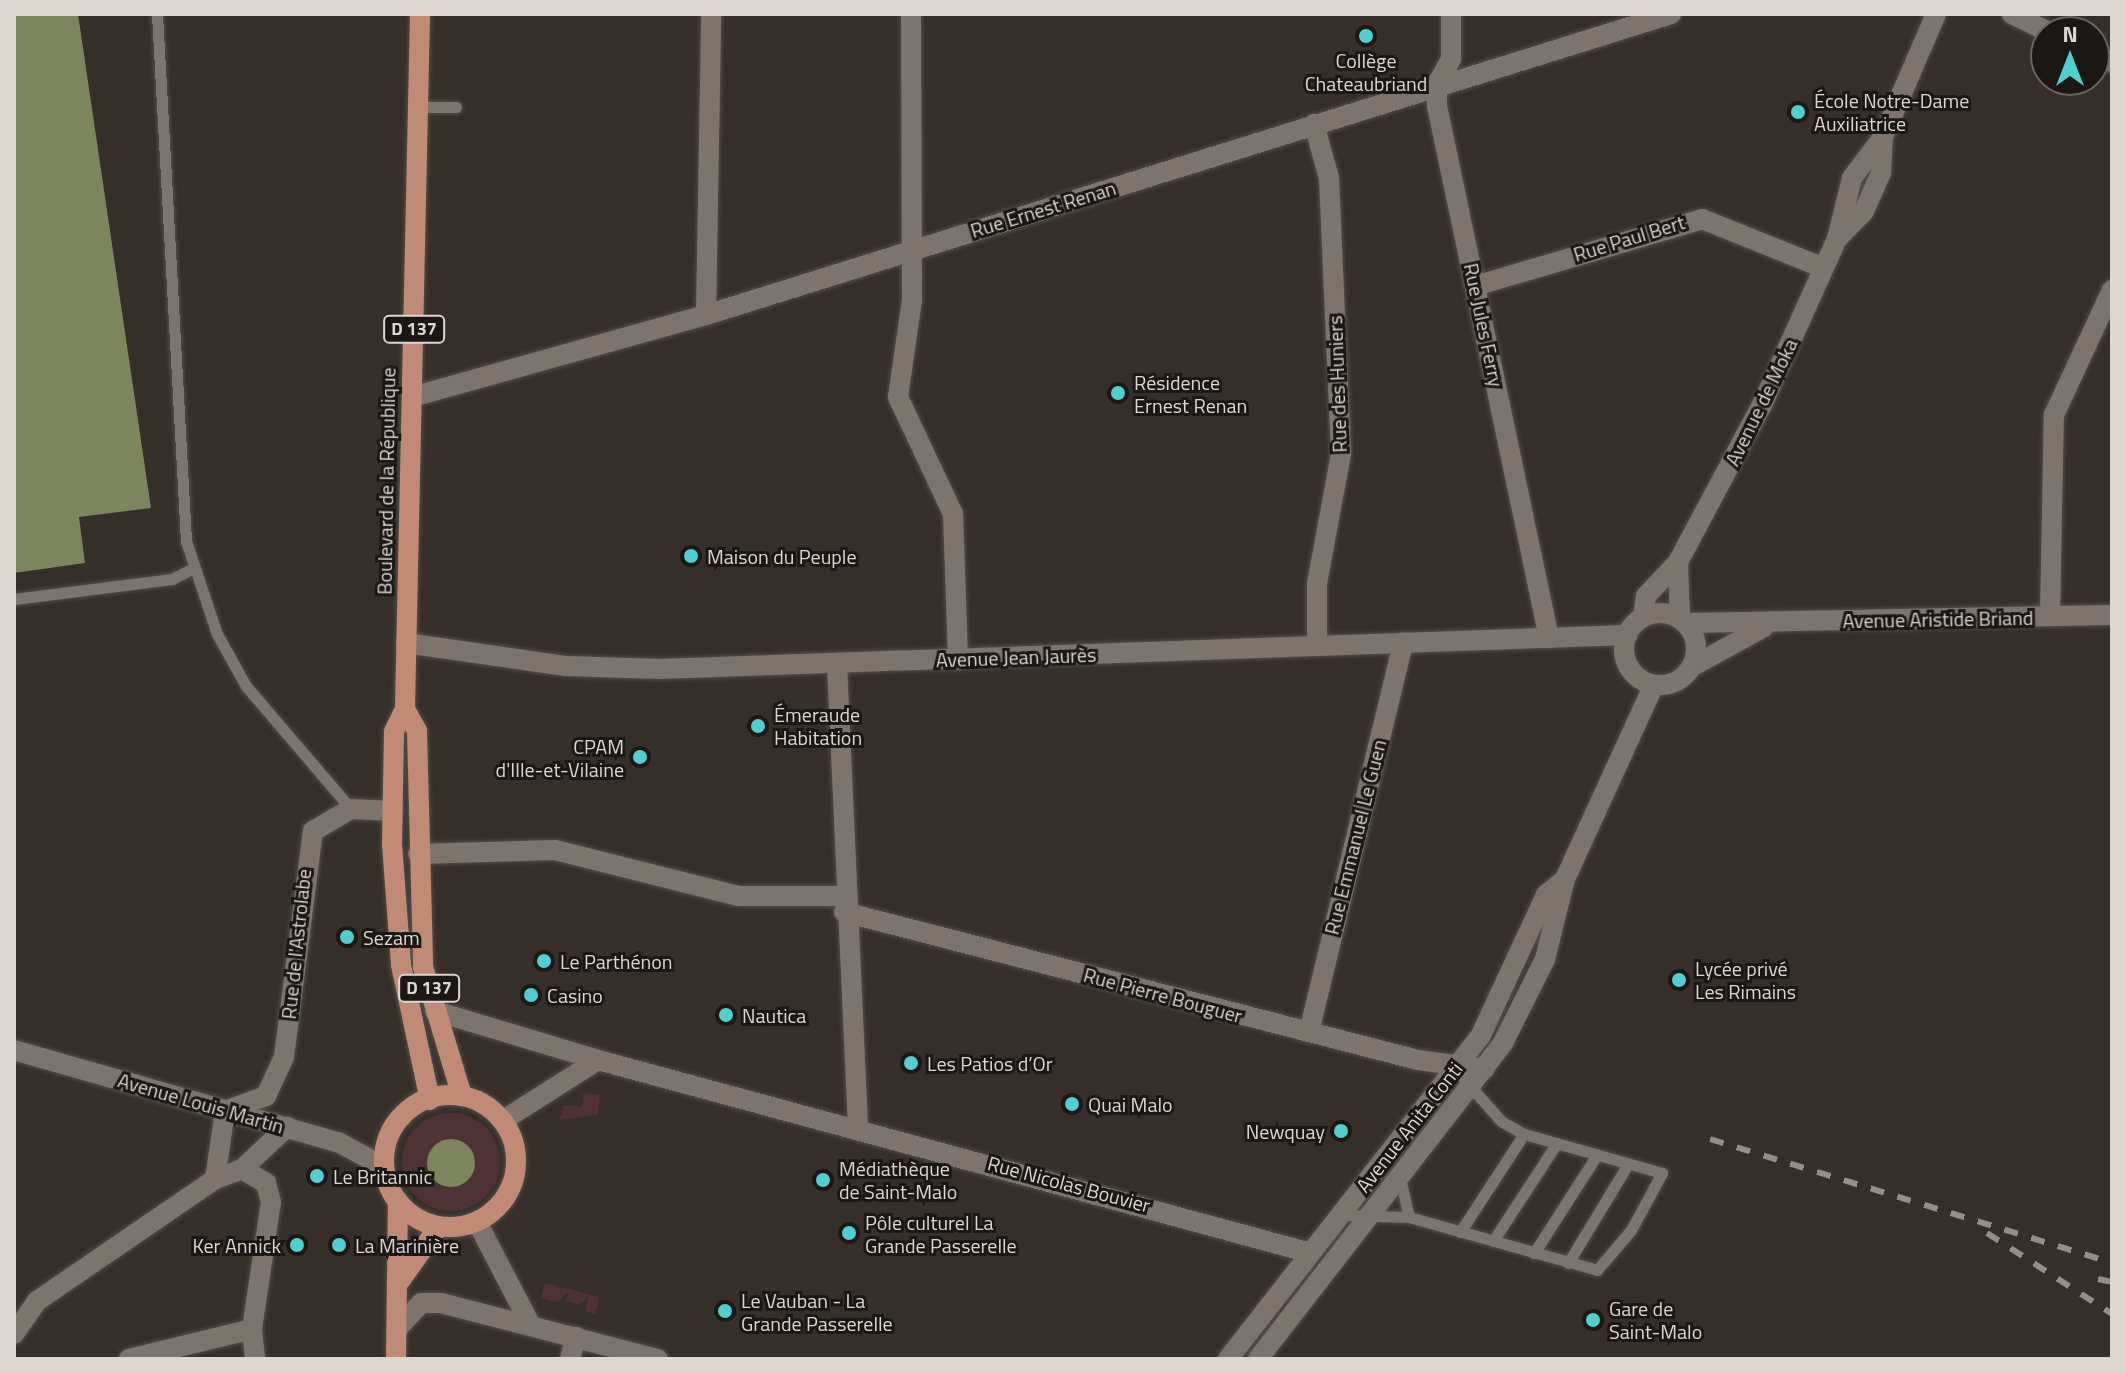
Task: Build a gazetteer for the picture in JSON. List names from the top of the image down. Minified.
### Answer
{"streets":{"main road":["D 137","Boulevard de la République"],"street":["Rue Ernest Renan","Rue Paul Bert","Rue Jules Ferry","Rue des Huniers","Avenue de Moka","Avenue Aristide Briand","Avenue Jean Jaurès","Rue Emmanuel Le Guen","Rue de l'Astrolabe","Rue Pierre Bouguer","Avenue Louis Martin","Avenue Anita Conti","Rue Nicolas Bouvier"]},"crossings":[["Rue Ernest Renan","Rue Jules Ferry"],["Rue Ernest Renan","Rue des Huniers"],["Rue Ernest Renan","Boulevard de la République"],["Rue Paul Bert","Rue Jules Ferry"],["Rue Paul Bert","Avenue de Moka"],["Rue Jules Ferry","Avenue Jean Jaurès"],["Rue des Huniers","Avenue Jean Jaurès"],["Avenue de Moka","Avenue Aristide Briand"],["Avenue de Moka","Avenue Jean Jaurès"],["Avenue de Moka","Avenue Anita Conti"],["Boulevard de la République","Avenue Jean Jaurès"],["Boulevard de la République","Rue Pierre Bouguer"],["Boulevard de la République","Avenue Louis Martin"],["Boulevard de la République","Rue Nicolas Bouvier"],["Avenue Aristide Briand","Avenue Jean Jaurès"],["Avenue Aristide Briand","Avenue Anita Conti"],["Avenue Jean Jaurès","Rue Emmanuel Le Guen"],["Avenue Jean Jaurès","Avenue Anita Conti"],["Rue Emmanuel Le Guen","Rue Pierre Bouguer"],["Rue de l'Astrolabe","Avenue Louis Martin"],["Rue Pierre Bouguer","Avenue Anita Conti"],["Avenue Anita Conti","Rue Nicolas Bouvier"]],"places":["Collège Chateaubriand","École Notre-Dame Auxiliatrice","Résidence Ernest Renan","Maison du Peuple","Émeraude Habitation","CPAM d'Ille-et-Vilaine","Sezam","Le Parthénon","Lycée privé Les Rimains","Casino","Nautica","Les Patios d’Or","Quai Malo","Newquay","Le Britannic","Médiathèque de Saint-Malo","Pôle culturel La Grande Passerelle","Ker Annick","La Marinière","Le Vauban - La Grande Passerelle","Gare de Saint-Malo"],"north":"top"}
